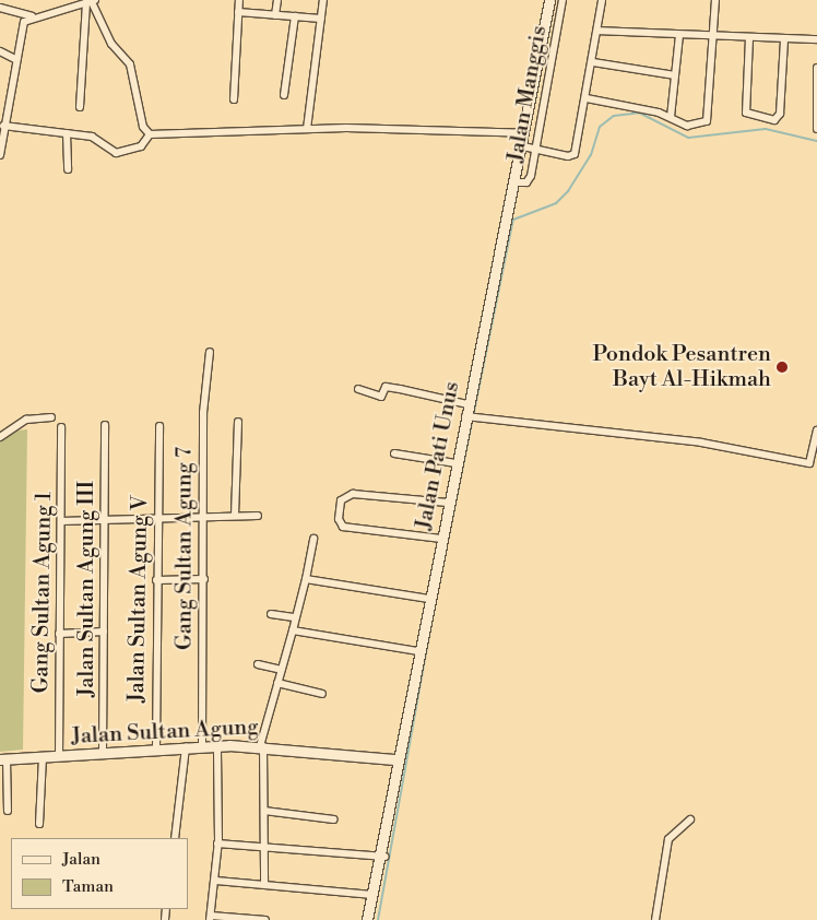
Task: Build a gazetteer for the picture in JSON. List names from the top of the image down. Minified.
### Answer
{"streets":{"main road":["Jalan Pati Unus","Jalan Sultan Agung"],"street":["Jalan Manggis","Gang Sultan Agung 7","Jalan Sultan Agung III","Gang Sultan Agung 1","Jalan Sultan Agung V"]},"crossings":[["Jalan Manggis","Jalan Pati Unus"],["Jalan Pati Unus","Jalan Sultan Agung"],["Gang Sultan Agung 7","Jalan Sultan Agung"],["Jalan Sultan Agung III","Jalan Sultan Agung"],["Gang Sultan Agung 1","Jalan Sultan Agung"],["Jalan Sultan Agung V","Jalan Sultan Agung"]],"places":["Pondok Pesantren Bayt Al-Hikmah"],"legend":["Jalan","Taman"]}
